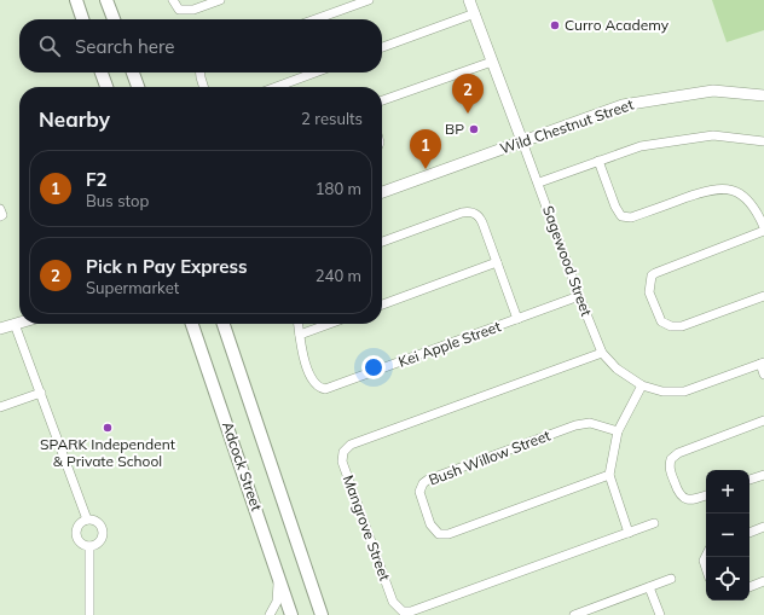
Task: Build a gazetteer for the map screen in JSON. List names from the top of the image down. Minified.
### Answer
{"streets":{"main road":["Adcock Street"],"street":["Wild Chestnut Street","Sagewood Street","Kei Apple Street","Bush Willow Street","Mangrove Street"]},"crossings":[["Wild Chestnut Street","Sagewood Street"],["Sagewood Street","Kei Apple Street"],["Sagewood Street","Mangrove Street"]],"places":["Curro Academy","BP","SPARK Independent & Private School"],"page":{"search":"Search here","pins":["2","1"],"heading":["Nearby","2 results"],"list":[{"mark":"1","name":"F2","note":"Bus stop","value":"180 m"},{"mark":"2","name":"Pick n Pay Express","note":"Supermarket","value":"240 m"}],"map_buttons":["+","−"]}}
